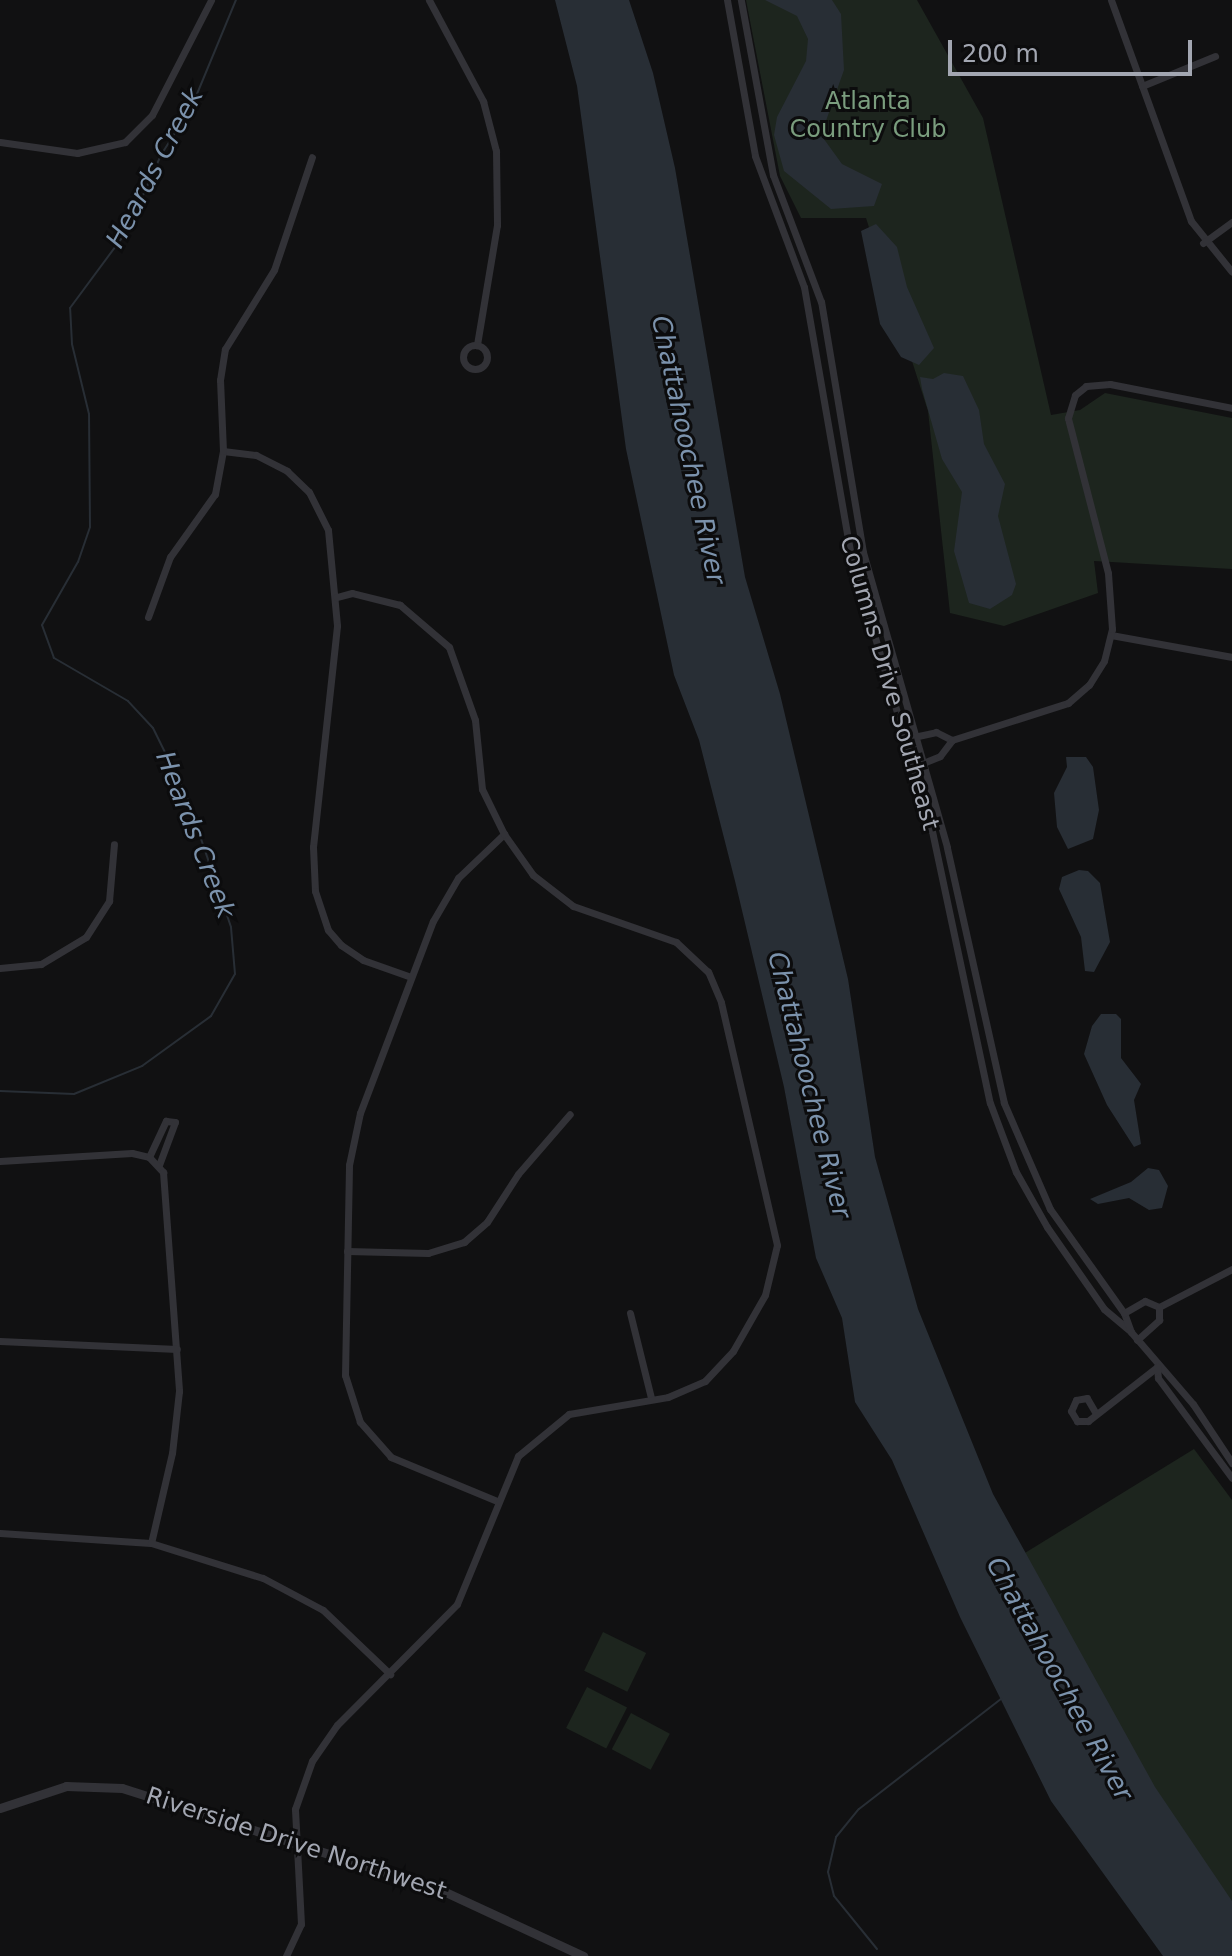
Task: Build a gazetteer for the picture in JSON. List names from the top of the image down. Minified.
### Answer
{"streets":{"street":["Columns Drive Southeast","Riverside Drive Northwest"]},"water":["Heards Creek","Chattahoochee River"],"parks":["Atlanta Country Club"],"scale_bar":"200 m"}
